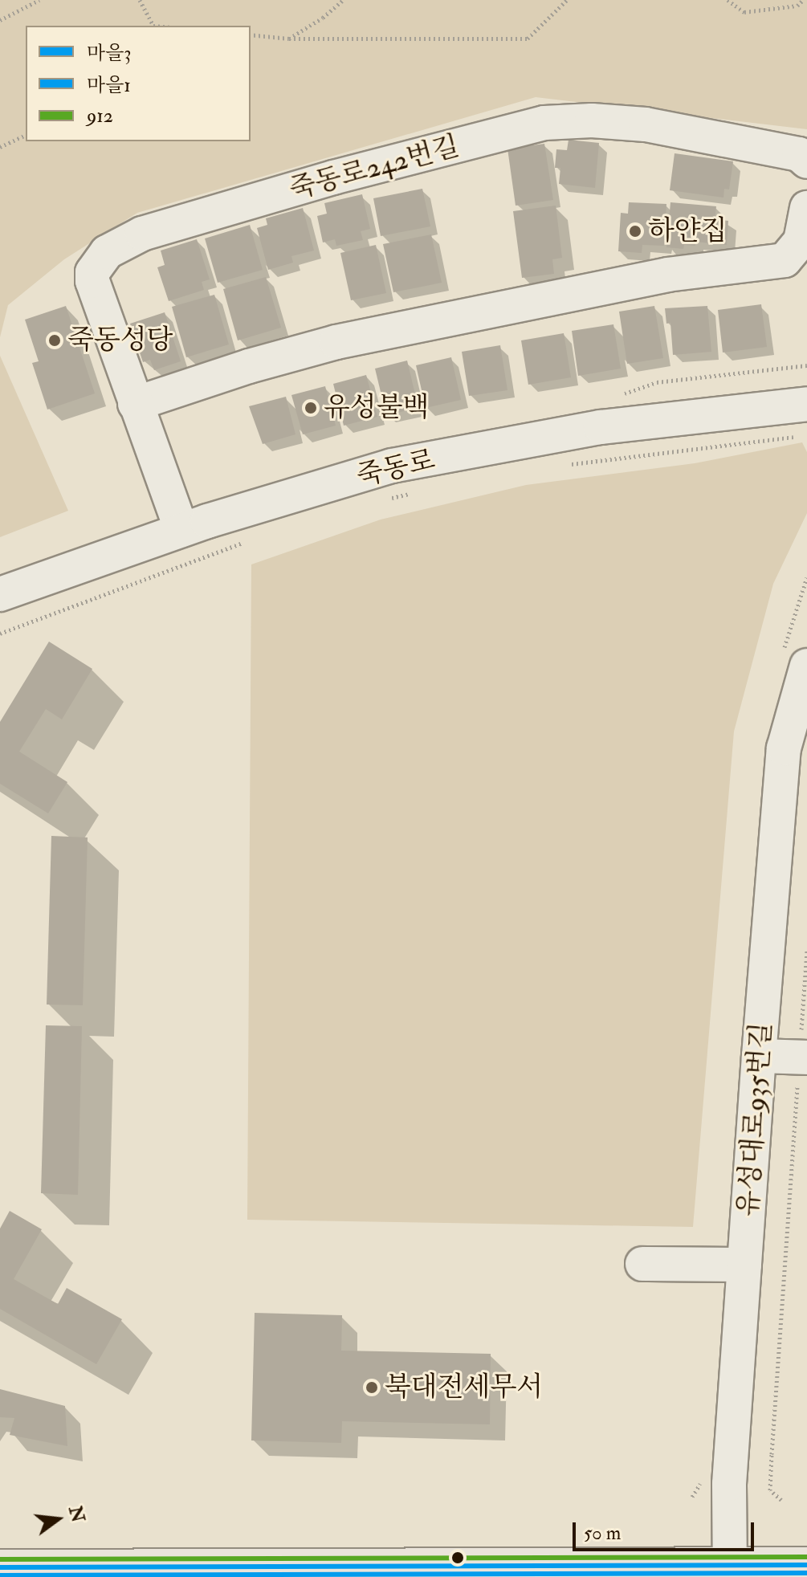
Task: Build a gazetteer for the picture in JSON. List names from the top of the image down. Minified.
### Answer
{"streets":{"street":["죽동로242번길","죽동로","유성대로935번길"]},"crossings":[["죽동로242번길","죽동로"]],"places":["하얀집","죽동성당","유성불백","북대전세무서"],"lines":["transit line 912","transit line 마을3","transit line 마을1"],"legend":["마을3","마을1","912"],"scale_bar":"50 m","north":"right"}
